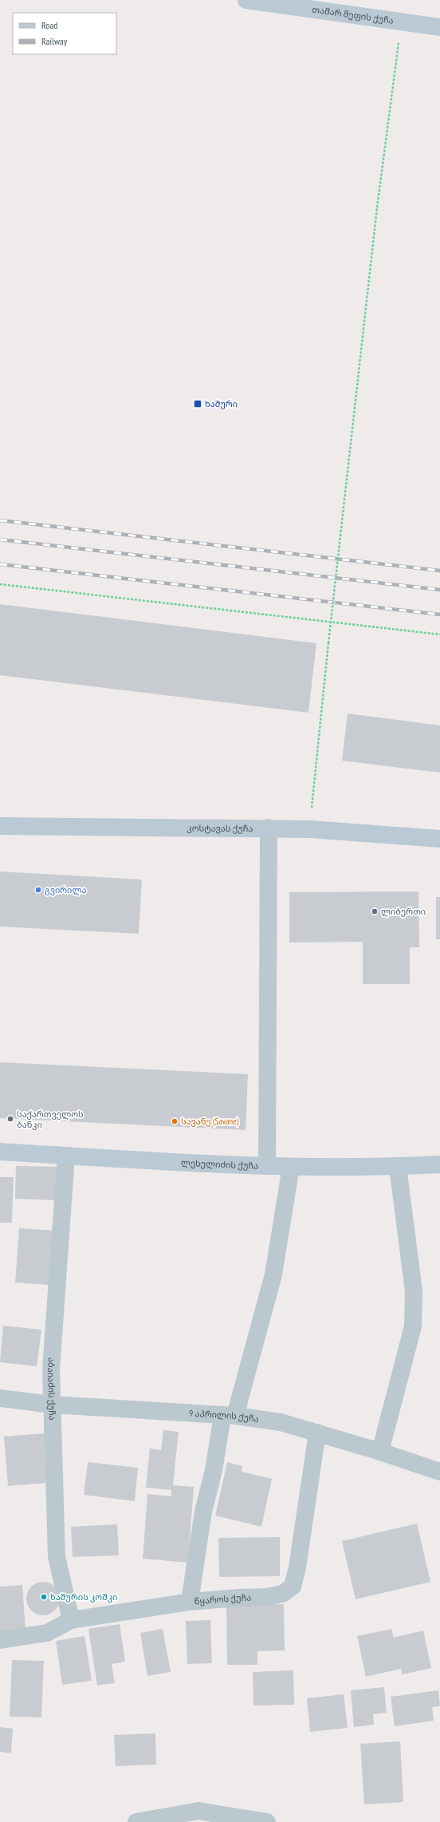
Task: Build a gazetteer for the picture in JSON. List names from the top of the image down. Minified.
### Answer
{"streets":{"street":["თამარ მეფის ქუჩა","კოსტავას ქუჩა","ლესელიძის ქუჩა","აბაიაძის ქუჩა","9 აპრილის ქუჩა","წყაროს ქუჩა"]},"crossings":[["ლესელიძის ქუჩა","აბაიაძის ქუჩა"],["აბაიაძის ქუჩა","9 აპრილის ქუჩა"],["აბაიაძის ქუჩა","წყაროს ქუჩა"],["9 აპრილის ქუჩა","წყაროს ქუჩა"]],"places":{"transit":["ხაშური"],"other":["გვირილა","ლიბერთი","საქართველოს ბანკი","სავანე (Savane)","ხაშურის კოშკი"]},"legend":["Road","Railway"]}
